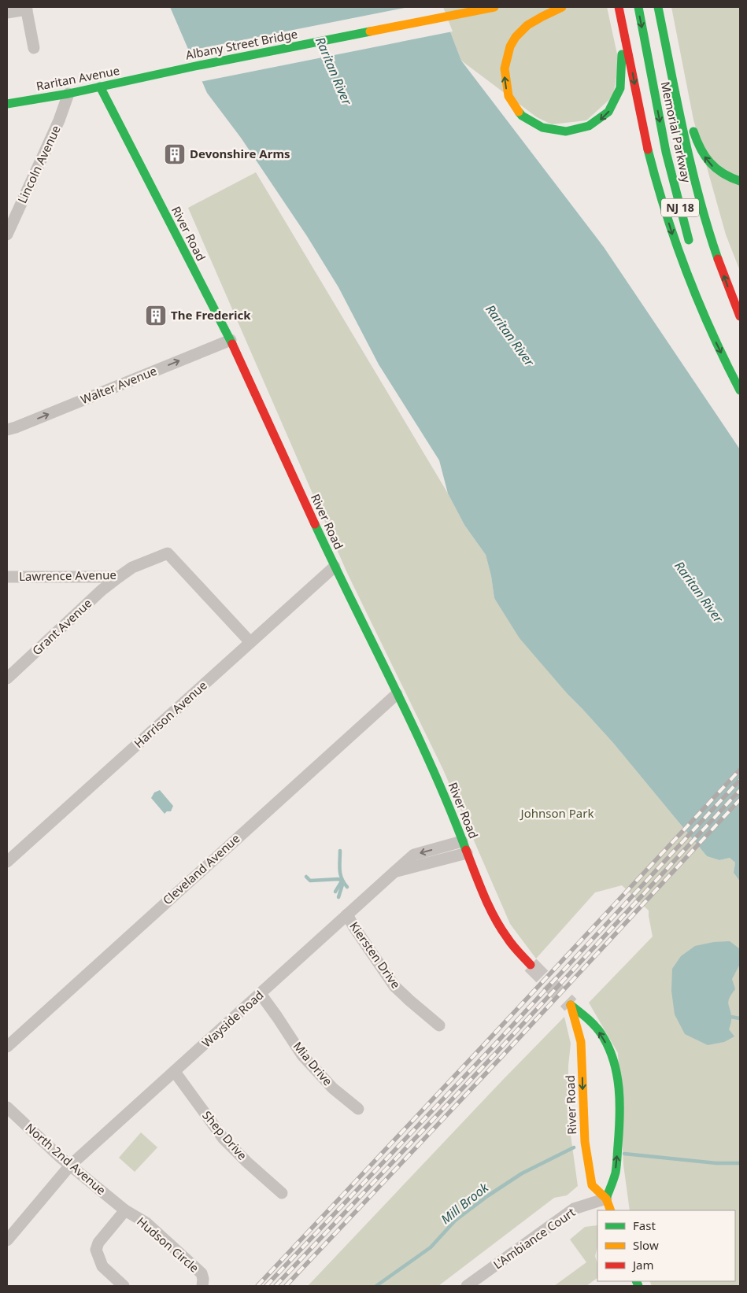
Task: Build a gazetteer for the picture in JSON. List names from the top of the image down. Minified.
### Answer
{"streets":{"main road":["Albany Street Bridge","Raritan Avenue","Memorial Parkway","NJ 18","River Road"],"street":["Lincoln Avenue","Walter Avenue","Lawrence Avenue","Grant Avenue","Harrison Avenue","Cleveland Avenue","Kiersten Drive","Wayside Road","Mia Drive","Shep Drive","North 2nd Avenue","L'Ambiance Court","Hudson Circle"]},"crossings":[["Albany Street Bridge","Raritan Avenue"],["Raritan Avenue","Lincoln Avenue"],["Raritan Avenue","River Road"],["River Road","Walter Avenue"],["River Road","Harrison Avenue"],["River Road","Cleveland Avenue"],["River Road","Wayside Road"],["River Road","L'Ambiance Court"],["Lawrence Avenue","Grant Avenue"],["Lawrence Avenue","Harrison Avenue"],["Kiersten Drive","Wayside Road"],["Wayside Road","Mia Drive"],["Wayside Road","Shep Drive"],["Wayside Road","North 2nd Avenue"],["North 2nd Avenue","Hudson Circle"]],"one_way":["Walter Avenue"],"water":["Raritan River","Mill Brook"],"parks":["Johnson Park"],"places":{"building":["Devonshire Arms","The Frederick"]},"legend":["Fast","Slow","Jam"]}
